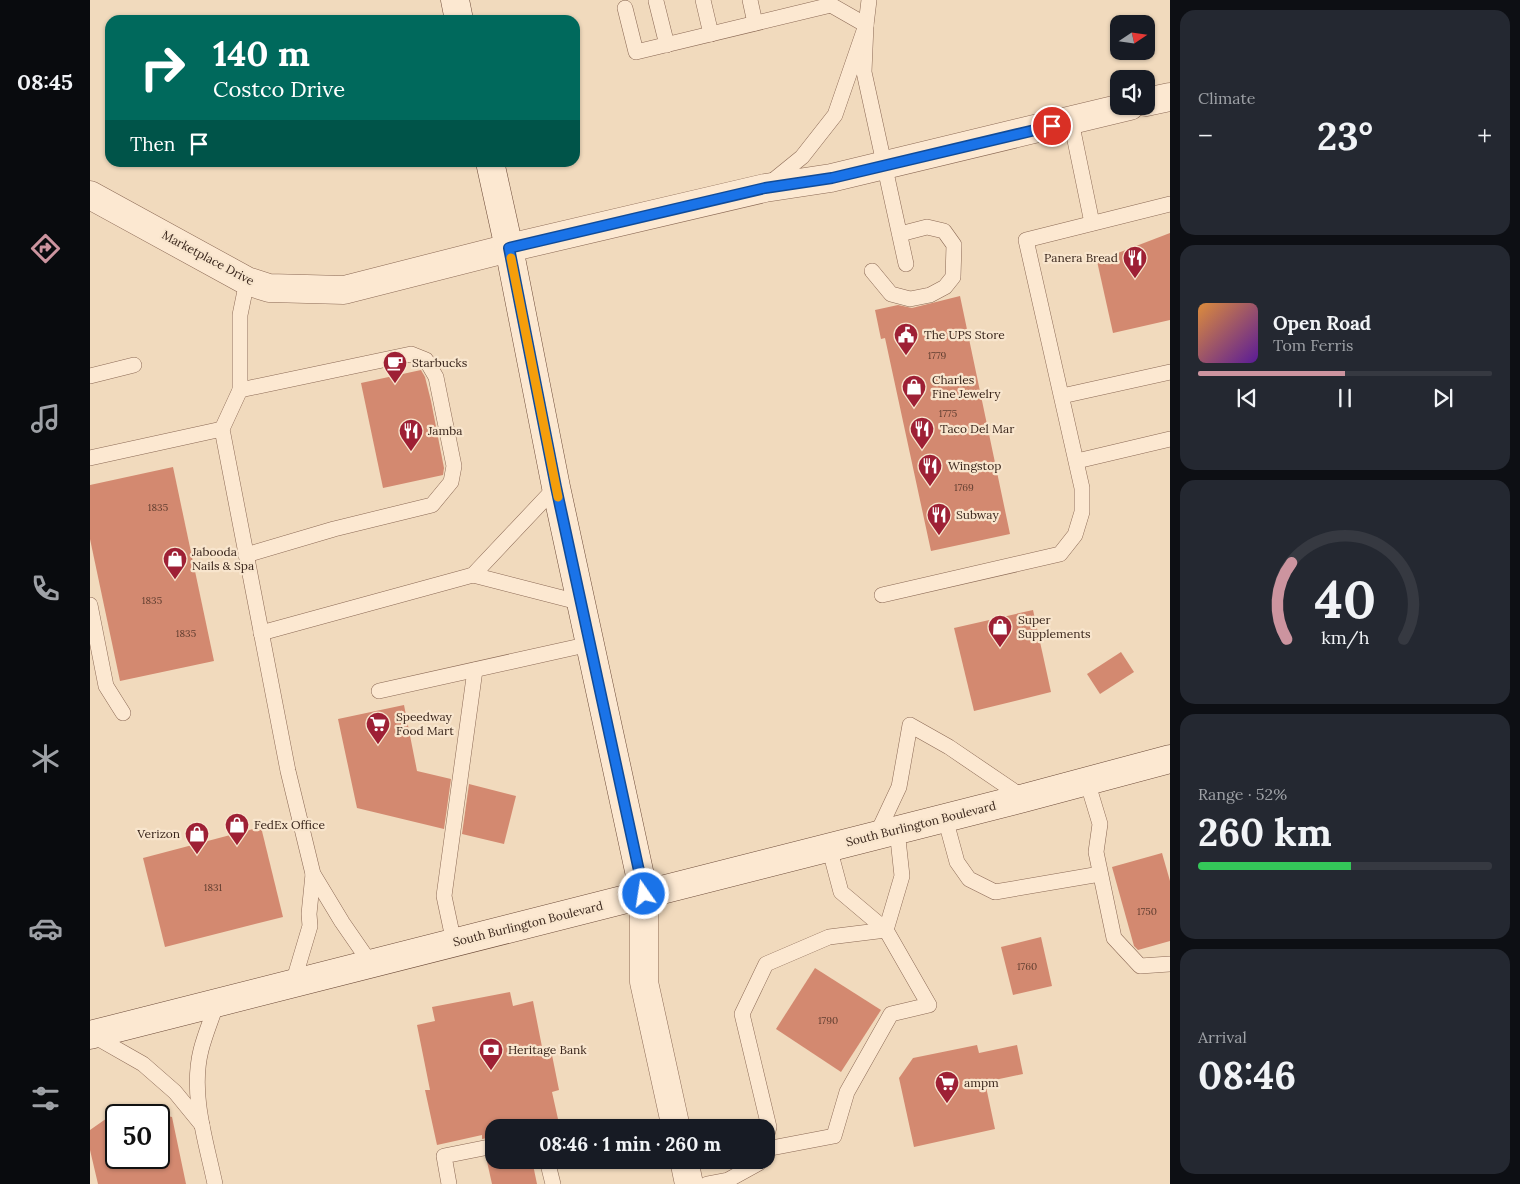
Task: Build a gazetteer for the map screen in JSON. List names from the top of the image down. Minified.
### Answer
{"streets":{"main road":["Marketplace Drive","South Burlington Boulevard"]},"places":{"restaurant":["Panera Bread","Taco Del Mar","Jamba","Wingstop","Subway"],"public building":["The UPS Store"],"cafe":["Starbucks"],"shop":["Charles Fine Jewelry","Jabooda Nails & Spa","Super Supplements","FedEx Office","Verizon"],"supermarket":["Speedway Food Mart","ampm"],"bank":["Heritage Bank"]},"house_numbers":["1779","1775","1769","1835","1835","1835","1831","1750","1760","1790"],"north":"right","page":{"tabs":"08:45","tile":["Climate",["Range · 52%","260 km"],["Arrival","08:46"]],"turn":["140 m","Costco Drive"],"heat":["−","23°","+"],"then":"Then","song":["Open Road","Tom Ferris"],"limit":"50","trip":"08:46 · 1 min · 260 m","gauge":["40","km/h"]}}
